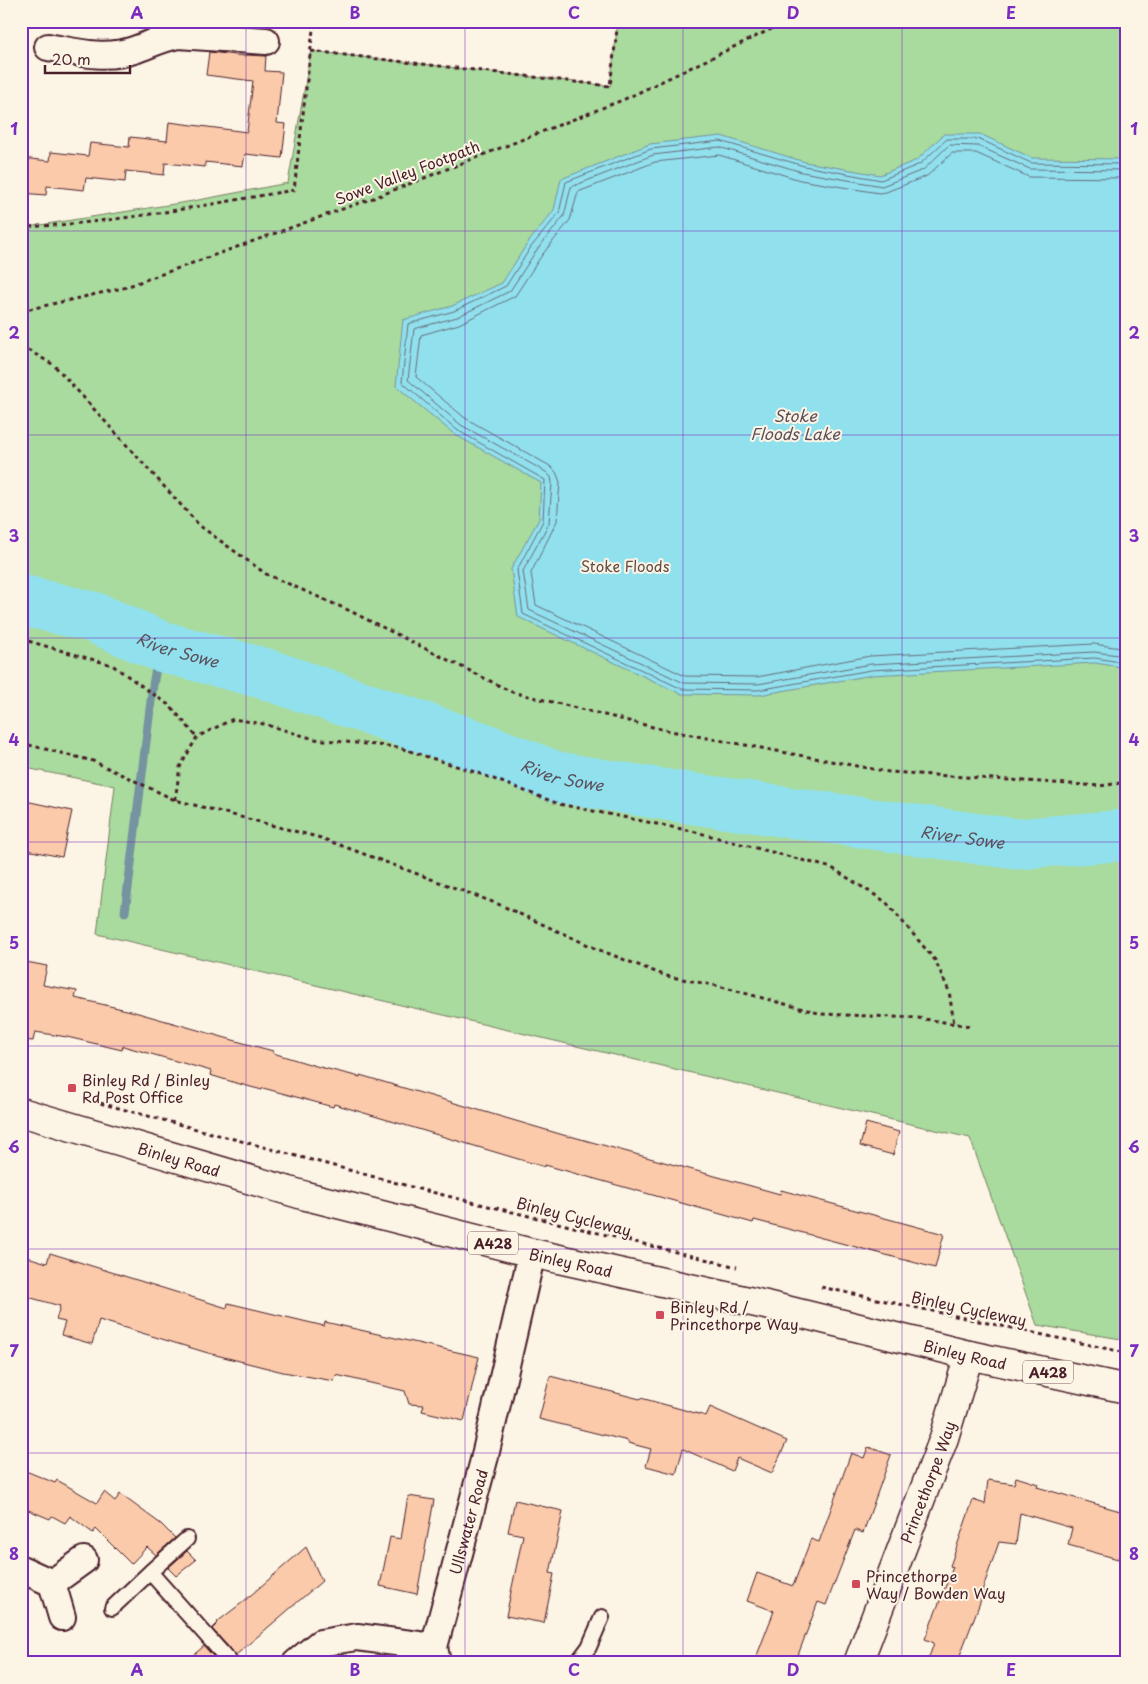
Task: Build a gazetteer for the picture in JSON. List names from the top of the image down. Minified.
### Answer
{"streets":{"main road":["Binley Road","A428","Princethorpe Way"],"street":["Ullswater Road"],"path":["Sowe Valley Footpath","Binley Cycleway"]},"crossings":[["Binley Road","Princethorpe Way"],["Binley Road","Ullswater Road"]],"water":["Stoke Floods Lake","River Sowe"],"parks":["Stoke Floods"],"places":{"transit":["Binley Rd / Binley Rd Post Office","Binley Rd / Princethorpe Way","Princethorpe Way / Bowden Way"]},"scale_bar":"20 m","grid":{"columns":["A","B","C","D","E"],"rows":["1","2","3","4","5","6","7","8"]}}
